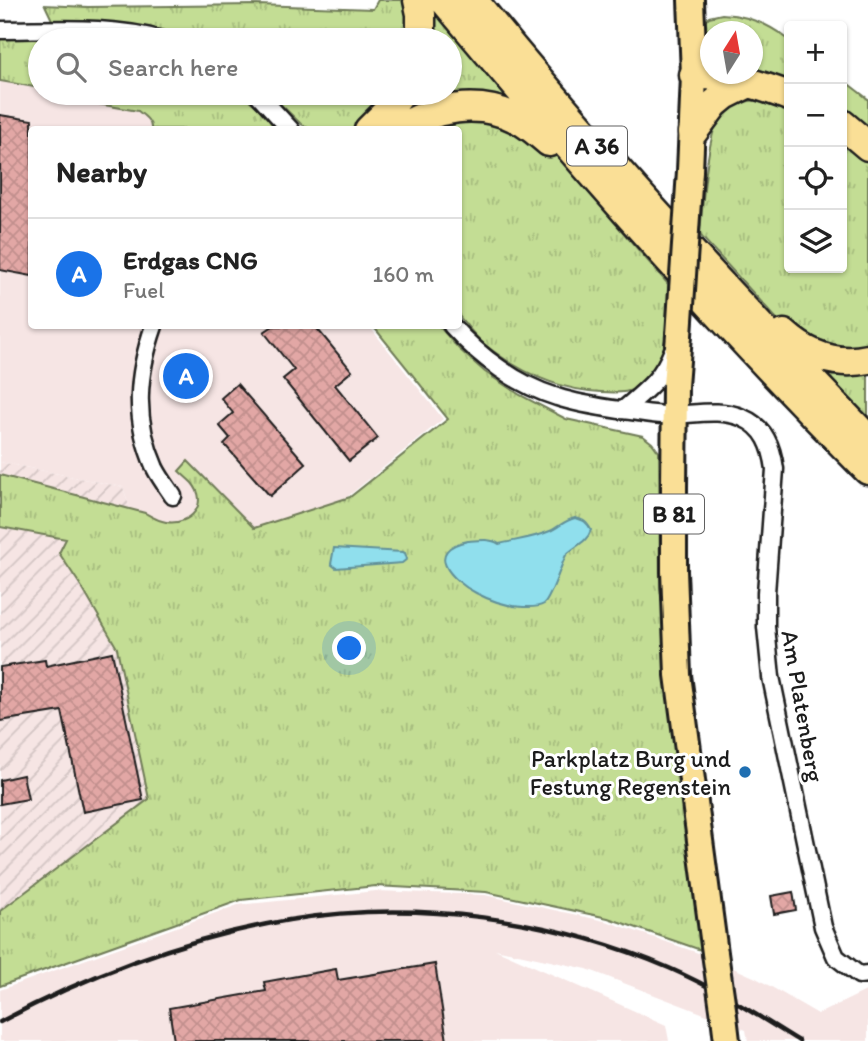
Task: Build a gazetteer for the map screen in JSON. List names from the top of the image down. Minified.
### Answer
{"streets":{"highway":["A 36"],"main road":["B 81"],"street":["Am Platenberg"]},"crossings":[["B 81","Am Platenberg"]],"places":["Parkplatz Burg und Festung Regenstein"],"north":"top","page":{"map_buttons":["+","−"],"search":"Search here","heading":"Nearby","list":[{"mark":"A","name":"Erdgas CNG","note":"Fuel","value":"160 m"}],"pins":"A"}}
